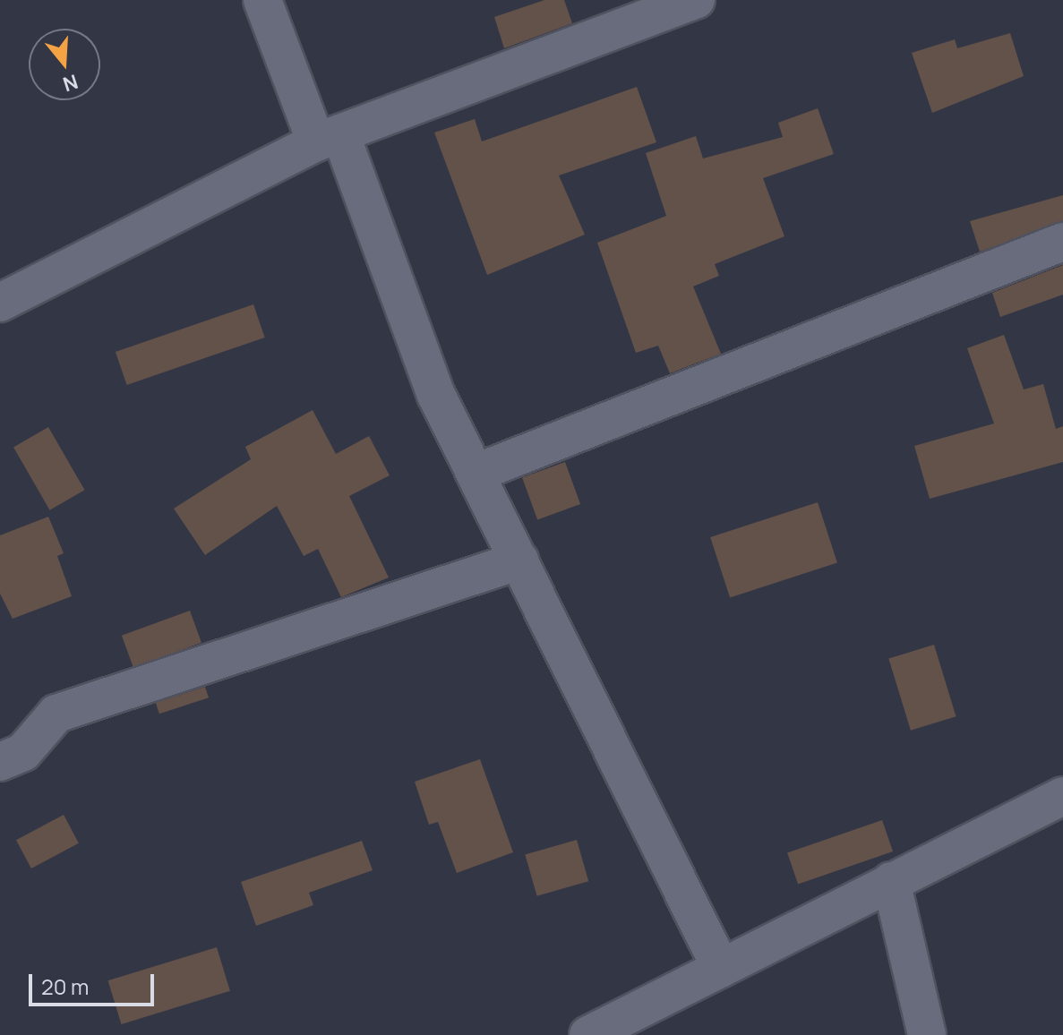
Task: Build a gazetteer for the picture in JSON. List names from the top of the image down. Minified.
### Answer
{"scale_bar":"20 m","north":"bottom"}
